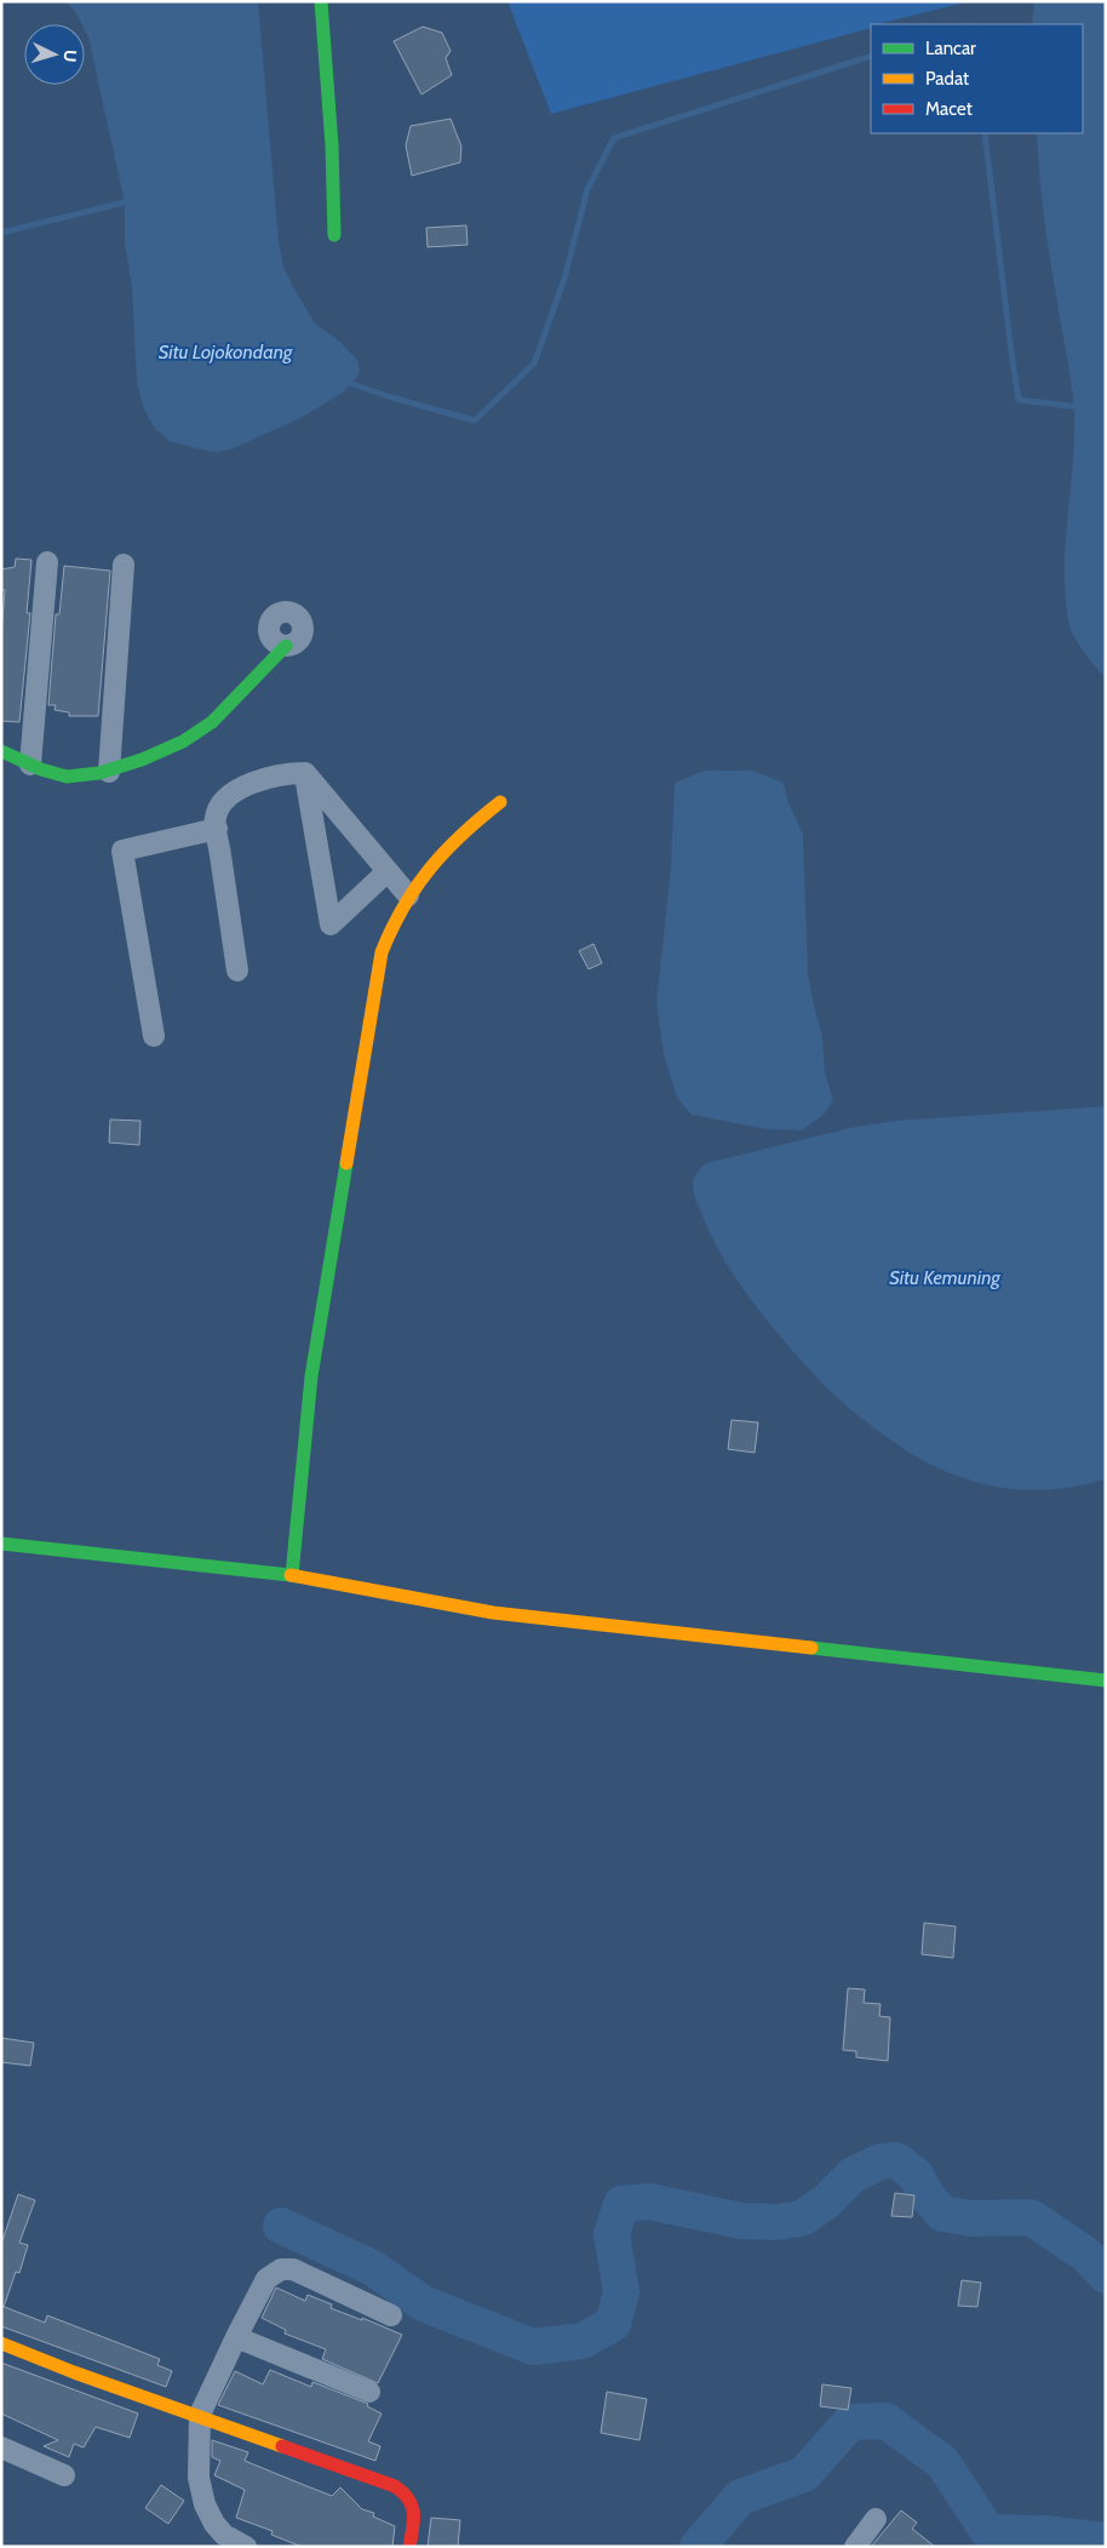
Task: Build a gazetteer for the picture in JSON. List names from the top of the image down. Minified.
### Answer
{"water":["Situ Lojokondang","Situ Kemuning"],"legend":["Lancar","Padat","Macet"],"north":"right"}
